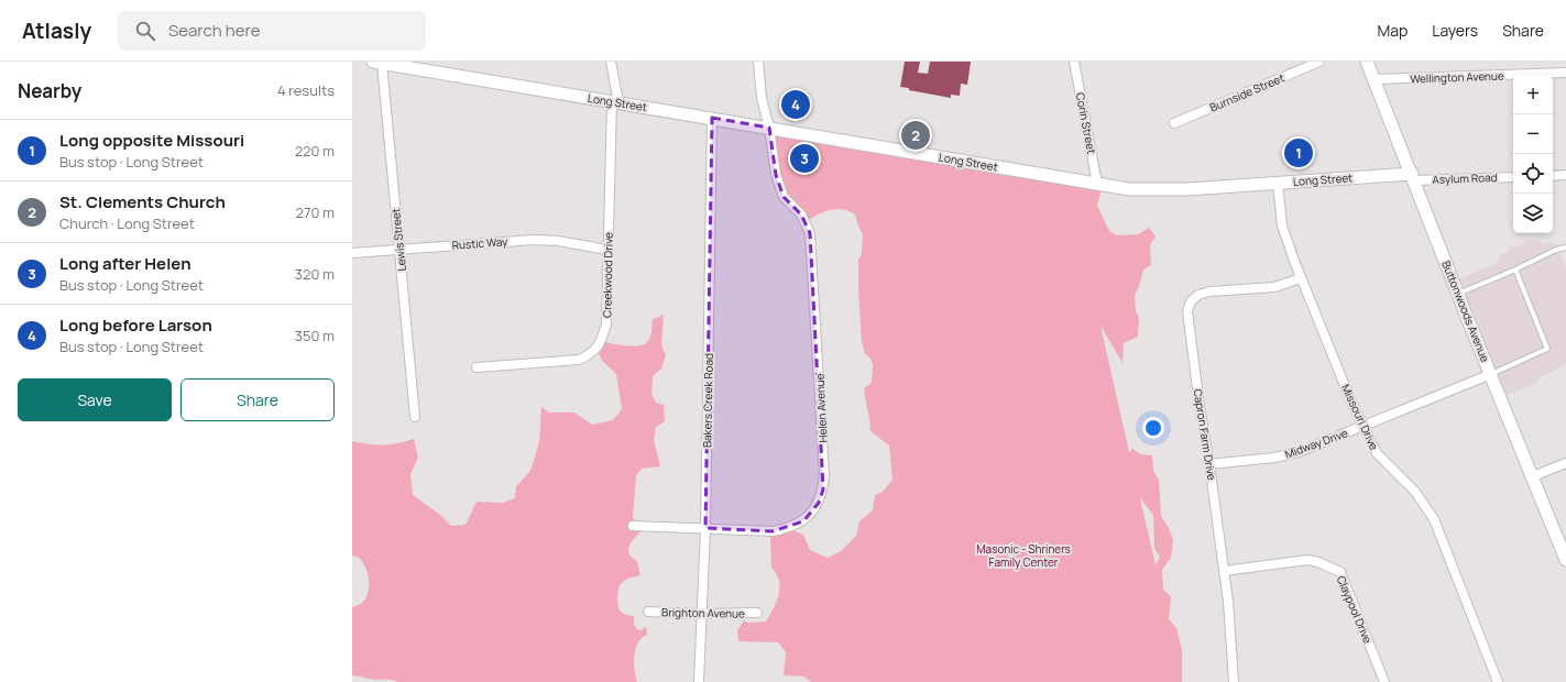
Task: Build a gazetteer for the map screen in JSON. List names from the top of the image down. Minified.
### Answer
{"streets":{"street":["Wellington Avenue","Burnside Street","Long Street","Corin Street","Asylum Road","Lewis Street","Rustic Way","Creekwood Drive","Buttonwoods Avenue","Bakers Creek Road","Helen Avenue","Missouri Drive","Capron Farm Drive","Midway Drive","Claypool Drive","Brighton Avenue"]},"crossings":[["Wellington Avenue","Buttonwoods Avenue"],["Long Street","Corin Street"],["Long Street","Asylum Road"],["Long Street","Lewis Street"],["Long Street","Creekwood Drive"],["Long Street","Buttonwoods Avenue"],["Long Street","Bakers Creek Road"],["Long Street","Helen Avenue"],["Long Street","Missouri Drive"],["Asylum Road","Buttonwoods Avenue"],["Lewis Street","Rustic Way"],["Rustic Way","Creekwood Drive"],["Buttonwoods Avenue","Midway Drive"],["Bakers Creek Road","Helen Avenue"],["Bakers Creek Road","Brighton Avenue"],["Missouri Drive","Capron Farm Drive"],["Missouri Drive","Midway Drive"],["Capron Farm Drive","Midway Drive"],["Capron Farm Drive","Claypool Drive"]],"parks":["Masonic - Shriners Family Center"],"page":{"header":"Atlasly","search":"Search here","nav":["Map","Layers","Share"],"heading":["Nearby","4 results"],"map_buttons":["+","−"],"pins":["4","2","1","3"],"list":[{"mark":"1","name":"Long opposite Missouri","note":"Bus stop · Long Street","value":"220 m"},{"mark":"2","name":"St. Clements Church","note":"Church · Long Street","value":"270 m"},{"mark":"3","name":"Long after Helen","note":"Bus stop · Long Street","value":"320 m"},{"mark":"4","name":"Long before Larson","note":"Bus stop · Long Street","value":"350 m"}],"buttons":["Save","Share"]}}
